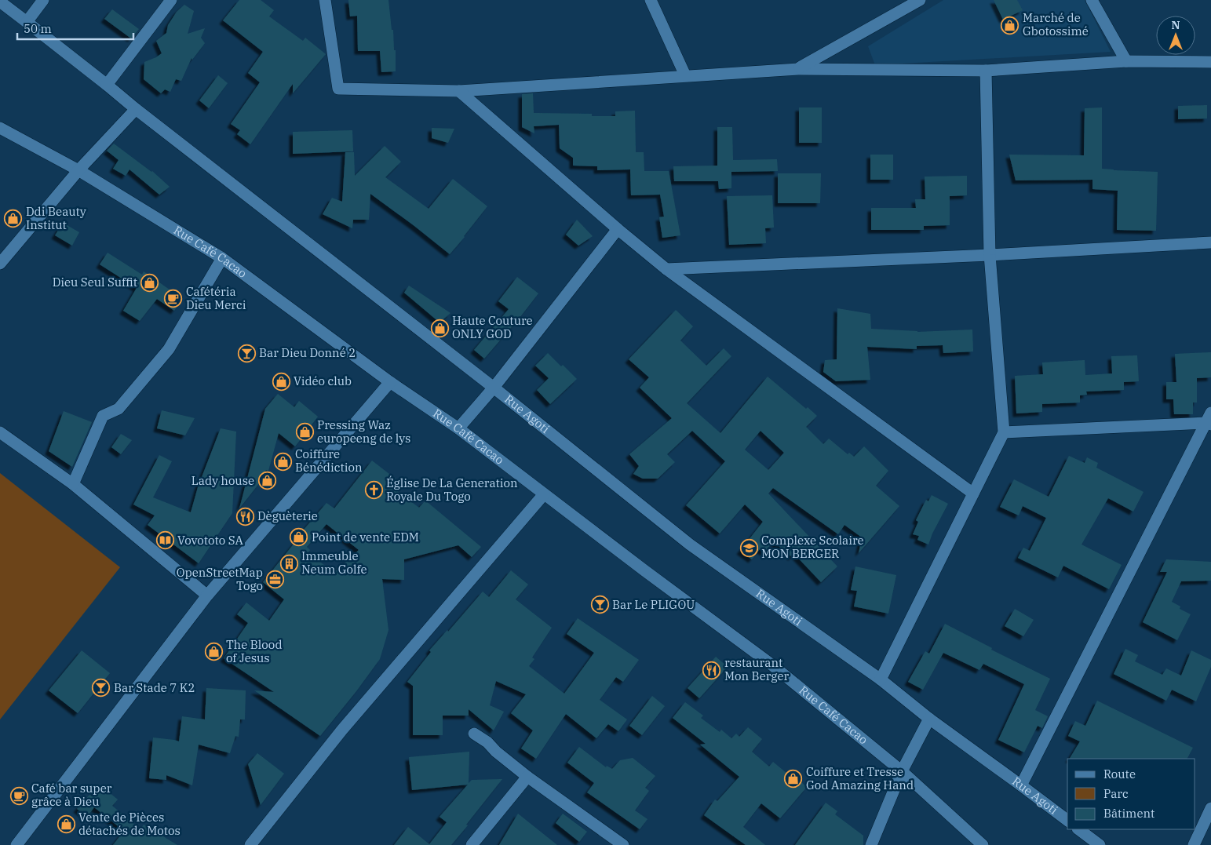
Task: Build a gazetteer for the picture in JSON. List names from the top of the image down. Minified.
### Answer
{"streets":{"street":["Rue Café Cacao","Rue Agoti"]},"places":{"shop":["Marché de Gbotossimé","Ddi Beauty Institut","Dieu Seul Suffit","Haute Couture ONLY GOD","Vidéo club","Pressing Waz europeeng de lys","Coiffure Bénédiction","Lady house","Point de vente EDM","The Blood of Jesus","Coiffure et Tresse God Amazing Hand","Vente de Pièces détachés de Motos"],"cafe":["Cafétéria Dieu Merci","Café bar super grâce à Dieu"],"bar":["Bar Dieu Donné 2","Bar Le PLIGOU","Bar Stade 7 K2"],"church":["Église De La Generation Royale Du Togo"],"restaurant":["Dèguèterie","restaurant Mon Berger"],"library":["Vovototo SA"],"school or university":["Complexe Scolaire MON BERGER"],"building":["Immeuble Neum Golfe"],"office":["OpenStreetMap Togo"]},"legend":["Route","Parc","Bâtiment"],"scale_bar":"50 m","north":"top"}
